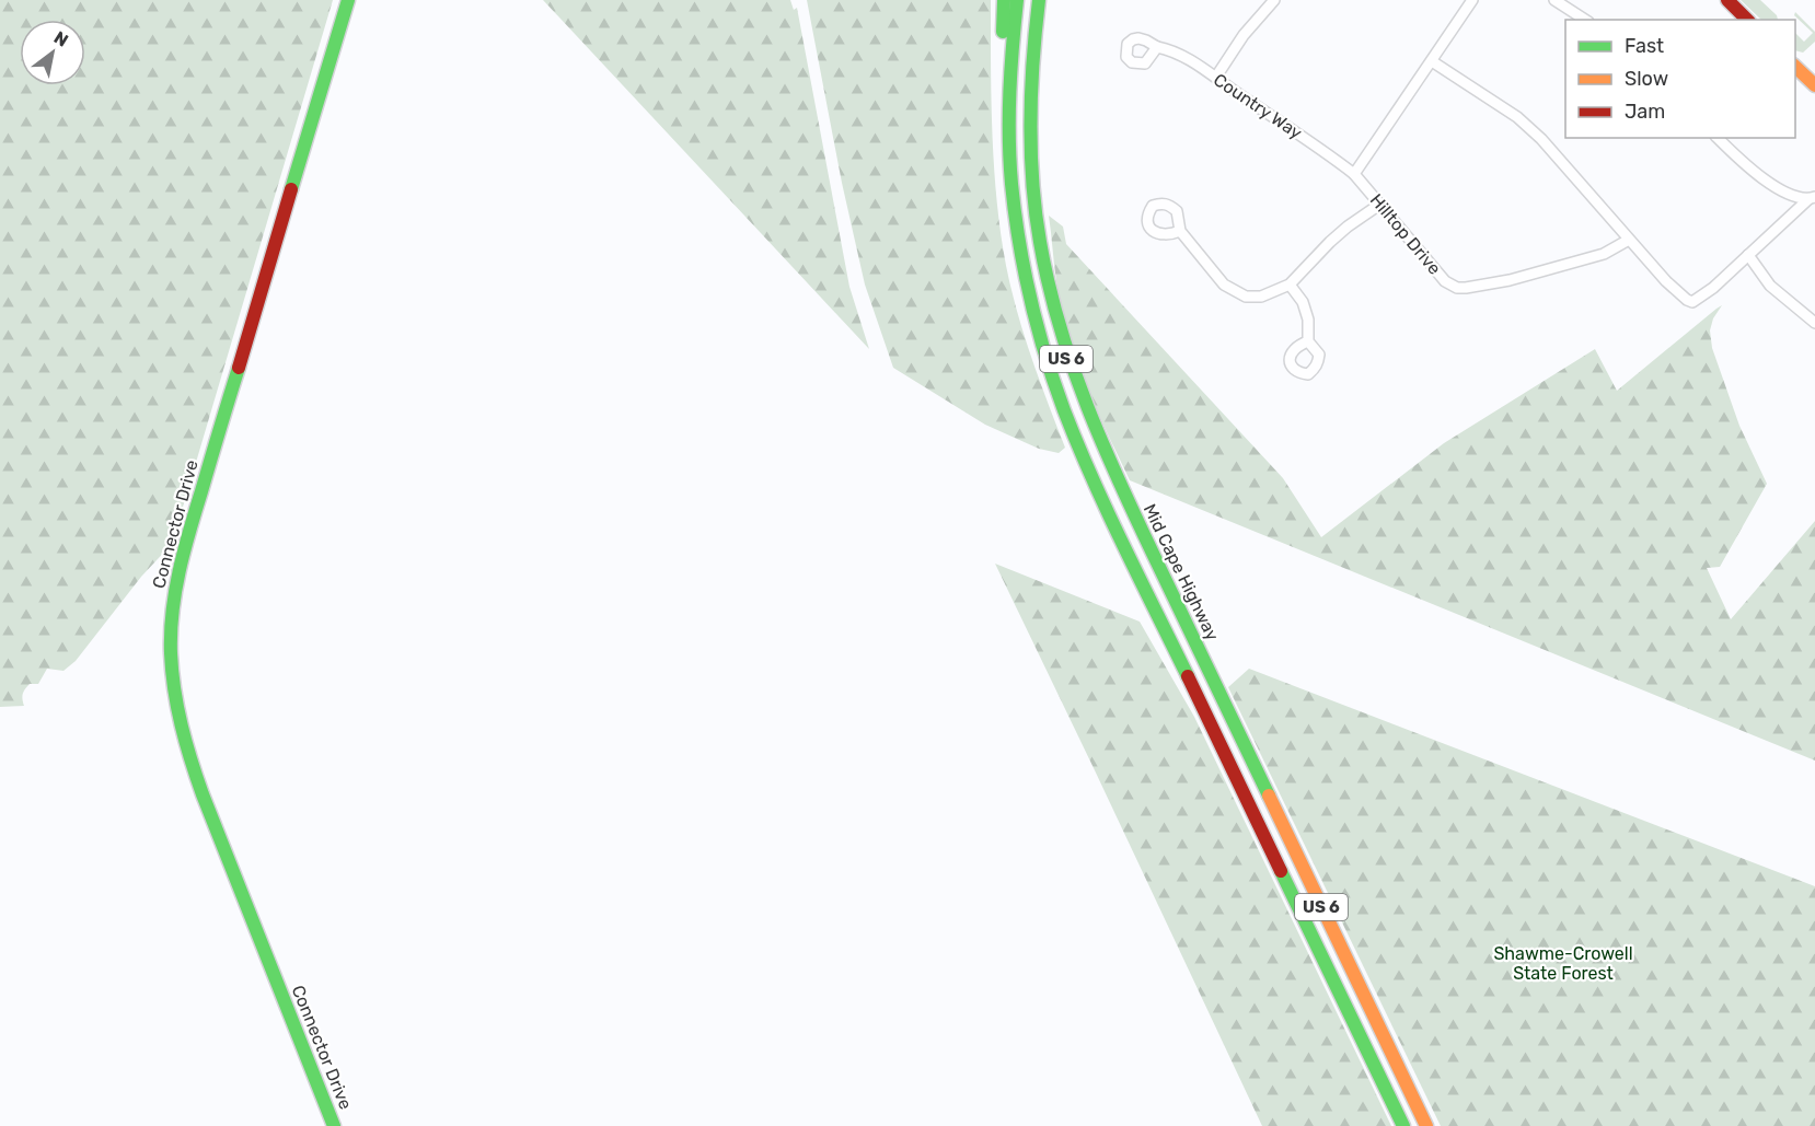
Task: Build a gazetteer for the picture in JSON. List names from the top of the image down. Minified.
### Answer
{"streets":{"main road":["US 6","Connector Drive","Mid Cape Highway"],"street":["Country Way","Hilltop Drive"]},"crossings":[["Country Way","Hilltop Drive"]],"parks":["Shawme-Crowell State Forest"],"legend":["Fast","Slow","Jam"],"north":"top right"}
